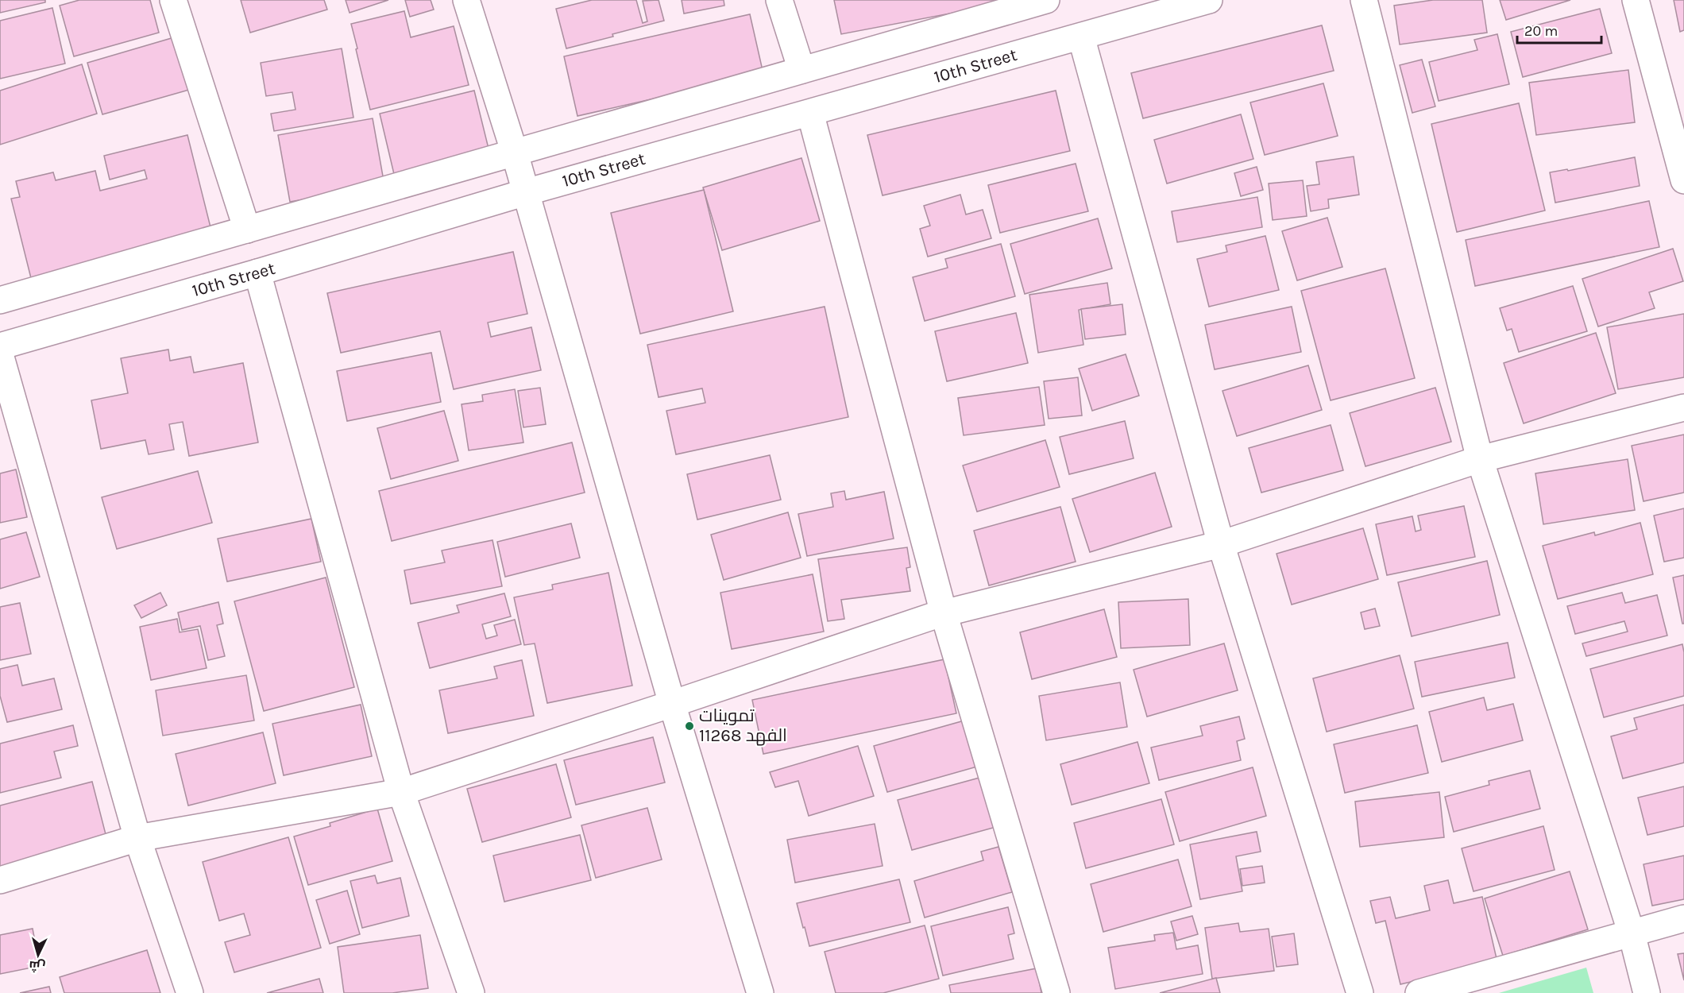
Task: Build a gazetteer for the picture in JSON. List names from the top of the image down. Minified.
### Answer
{"streets":{"street":["10th Street"]},"places":["تموينات الفهد 11268"],"scale_bar":"20 m","north":"bottom"}
